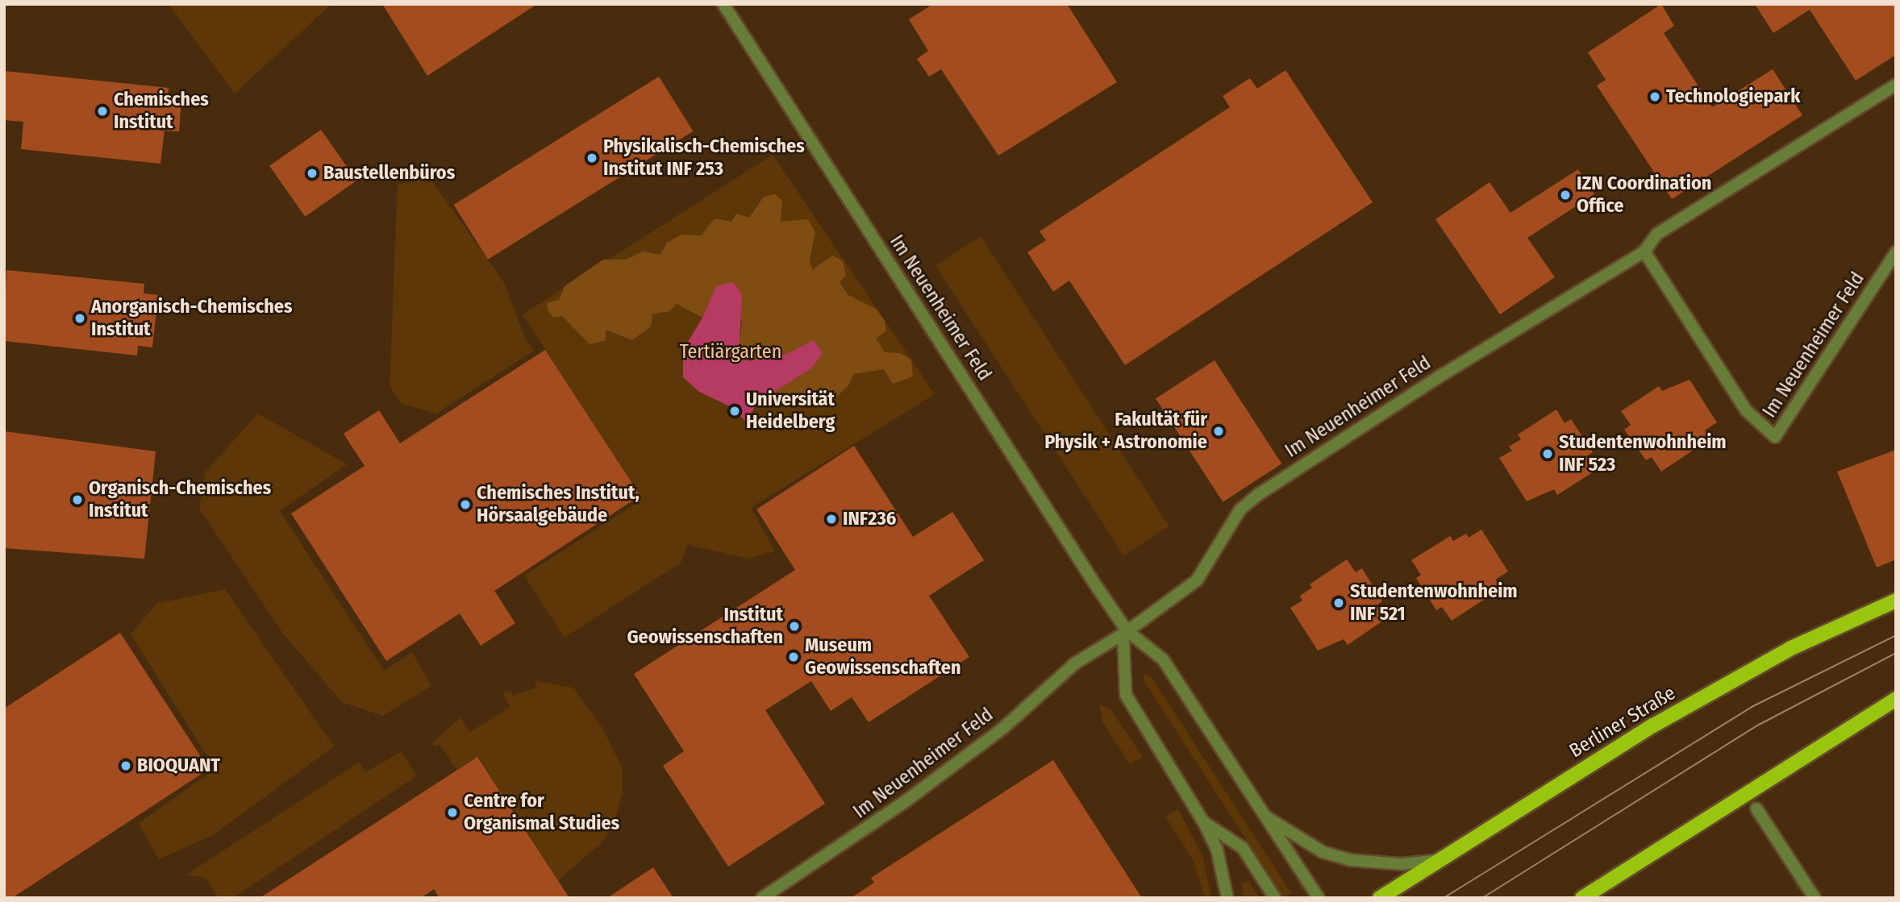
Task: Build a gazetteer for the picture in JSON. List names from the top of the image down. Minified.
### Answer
{"streets":{"main road":["Berliner Straße"],"street":["Im Neuenheimer Feld"]},"crossings":[["Im Neuenheimer Feld","Berliner Straße"]],"parks":["Tertiärgarten"],"places":["Technologiepark","Chemisches Institut","Physikalisch-Chemisches Institut INF 253","Baustellenbüros","IZN Coordination Office","Anorganisch-Chemisches Institut","Universität Heidelberg","Fakultät für Physik + Astronomie","Studentenwohnheim INF 523","Organisch-Chemisches Institut","Chemisches Institut, Hörsaalgebäude","INF236","Studentenwohnheim INF 521","Institut Geowissenschaften","Museum Geowissenschaften","BIOQUANT","Centre for Organismal Studies"]}
